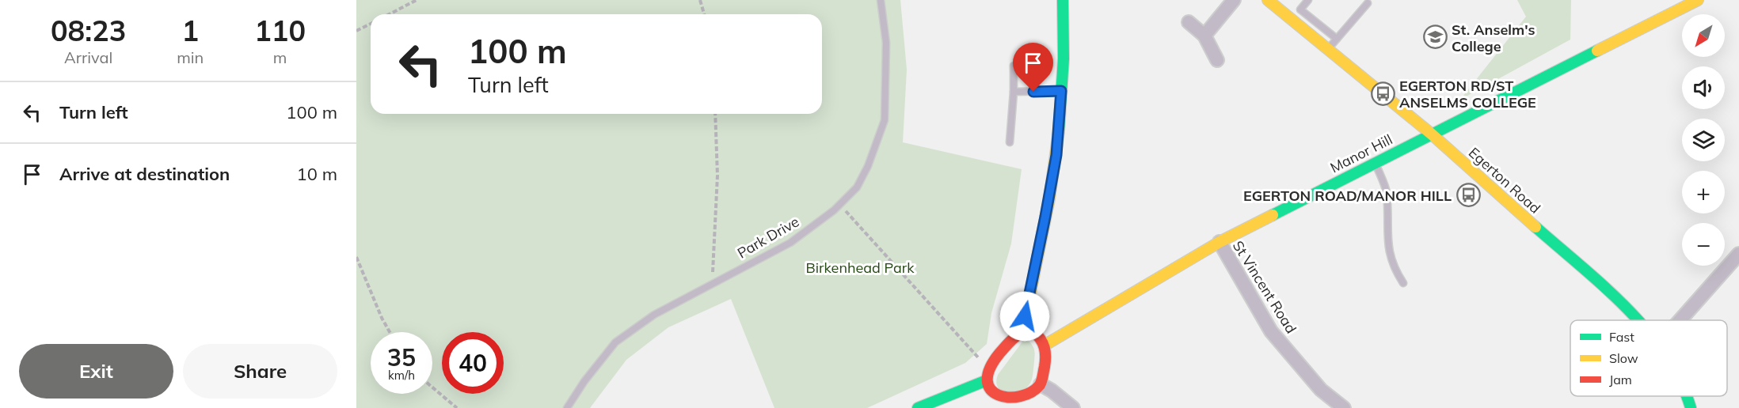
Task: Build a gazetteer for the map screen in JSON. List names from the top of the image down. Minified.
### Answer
{"streets":{"street":["Manor Hill","Egerton Road","St Vincent Road"],"lane":["Park Drive"]},"crossings":[["Manor Hill","Egerton Road"],["Manor Hill","St Vincent Road"]],"parks":["Birkenhead Park"],"places":{"school or university":["St. Anselm's College"],"bus stop":["EGERTON RD/ST ANSELMS COLLEGE","EGERTON ROAD/MANOR HILL"]},"legend":["Fast","Slow","Jam"],"north":"bottom left","page":{"eta":["08:23","Arrival","1","min","110","m"],"map_buttons":["+","−"],"turn":["100 m","Turn left"],"list":[{"name":"Turn left","value":"100 m"},{"name":"Arrive at destination","value":"10 m"}],"speed":"35 km/h","limit":"40","buttons":["Exit","Share"]}}
